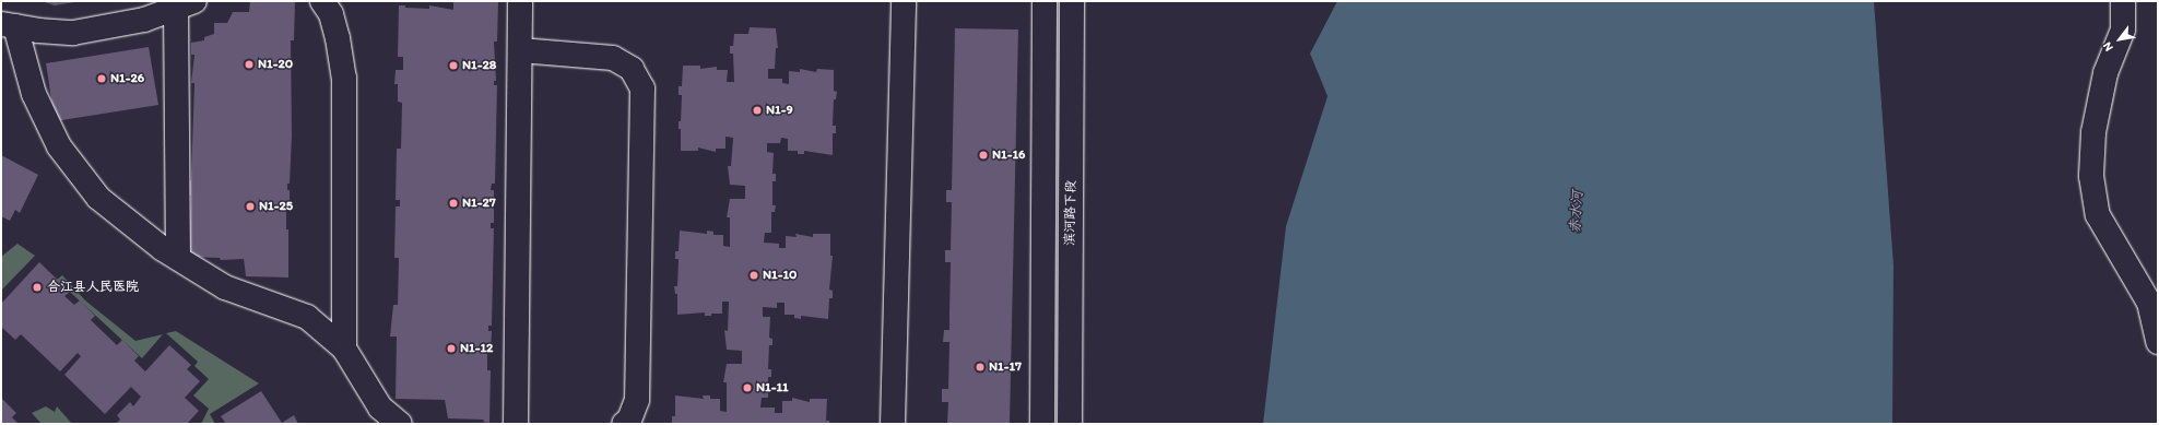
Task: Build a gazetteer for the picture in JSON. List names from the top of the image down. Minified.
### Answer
{"streets":{"street":["滨河路下段"]},"water":["赤水河"],"places":["N1-20","N1-28","N1-26","N1-9","N1-16","N1-27","N1-25","N1-10","合江县人民医院","N1-12","N1-17","N1-11"],"north":"bottom left"}
